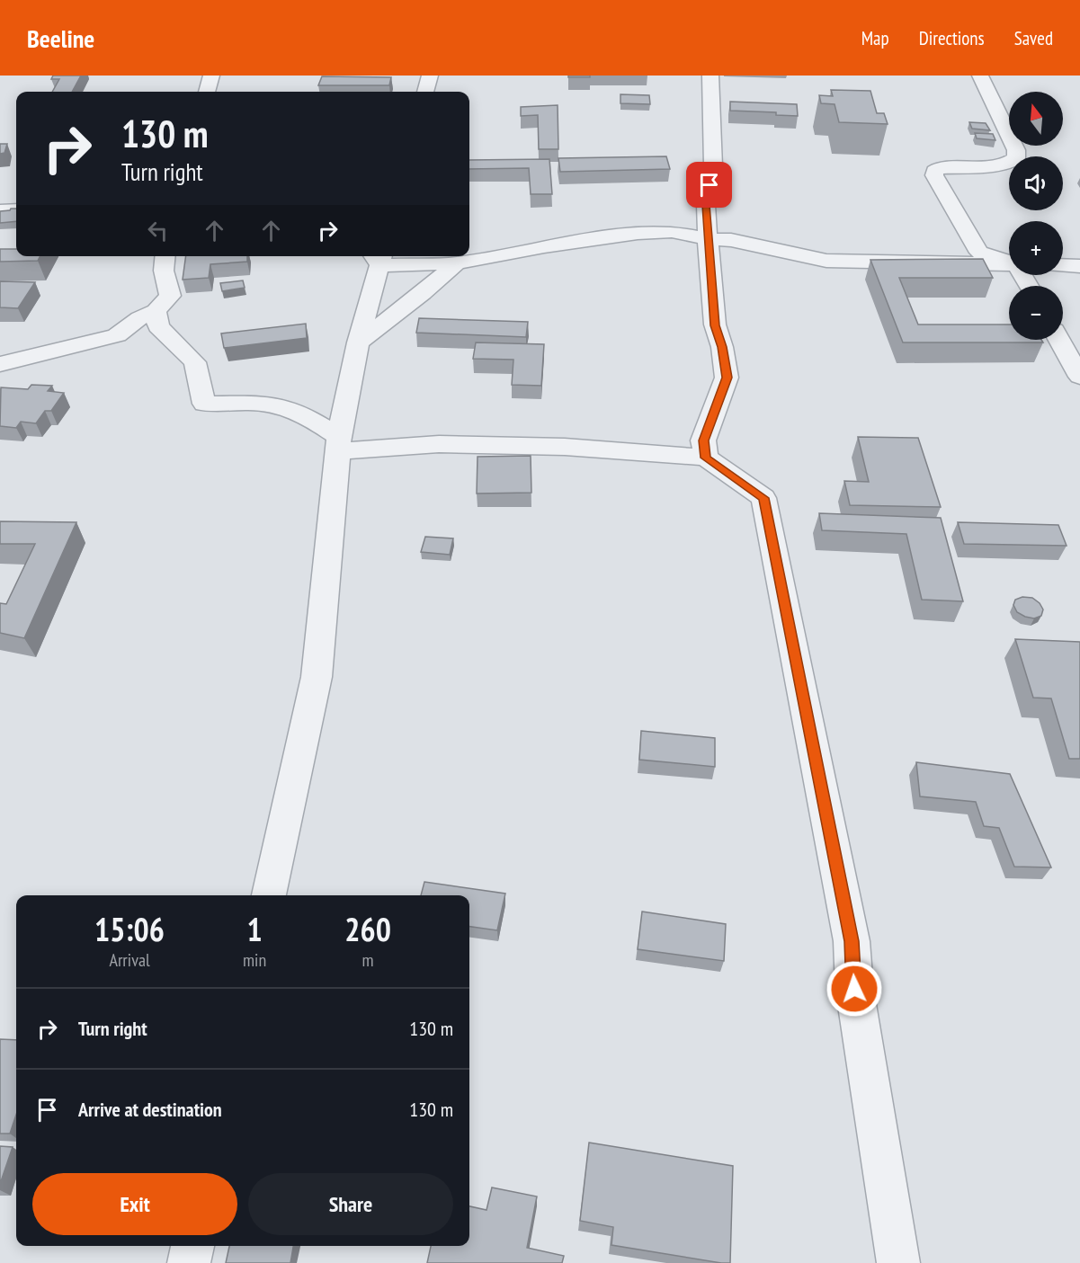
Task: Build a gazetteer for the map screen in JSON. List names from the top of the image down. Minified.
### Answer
{"north":"top","page":{"header":"Beeline","nav":["Map","Directions","Saved"],"map_buttons":["+","−"],"turn":["130 m","Turn right"],"eta":["15:06","Arrival","1","min","260","m"],"list":[{"name":"Turn right","value":"130 m"},{"name":"Arrive at destination","value":"130 m"}],"buttons":["Exit","Share"]}}
